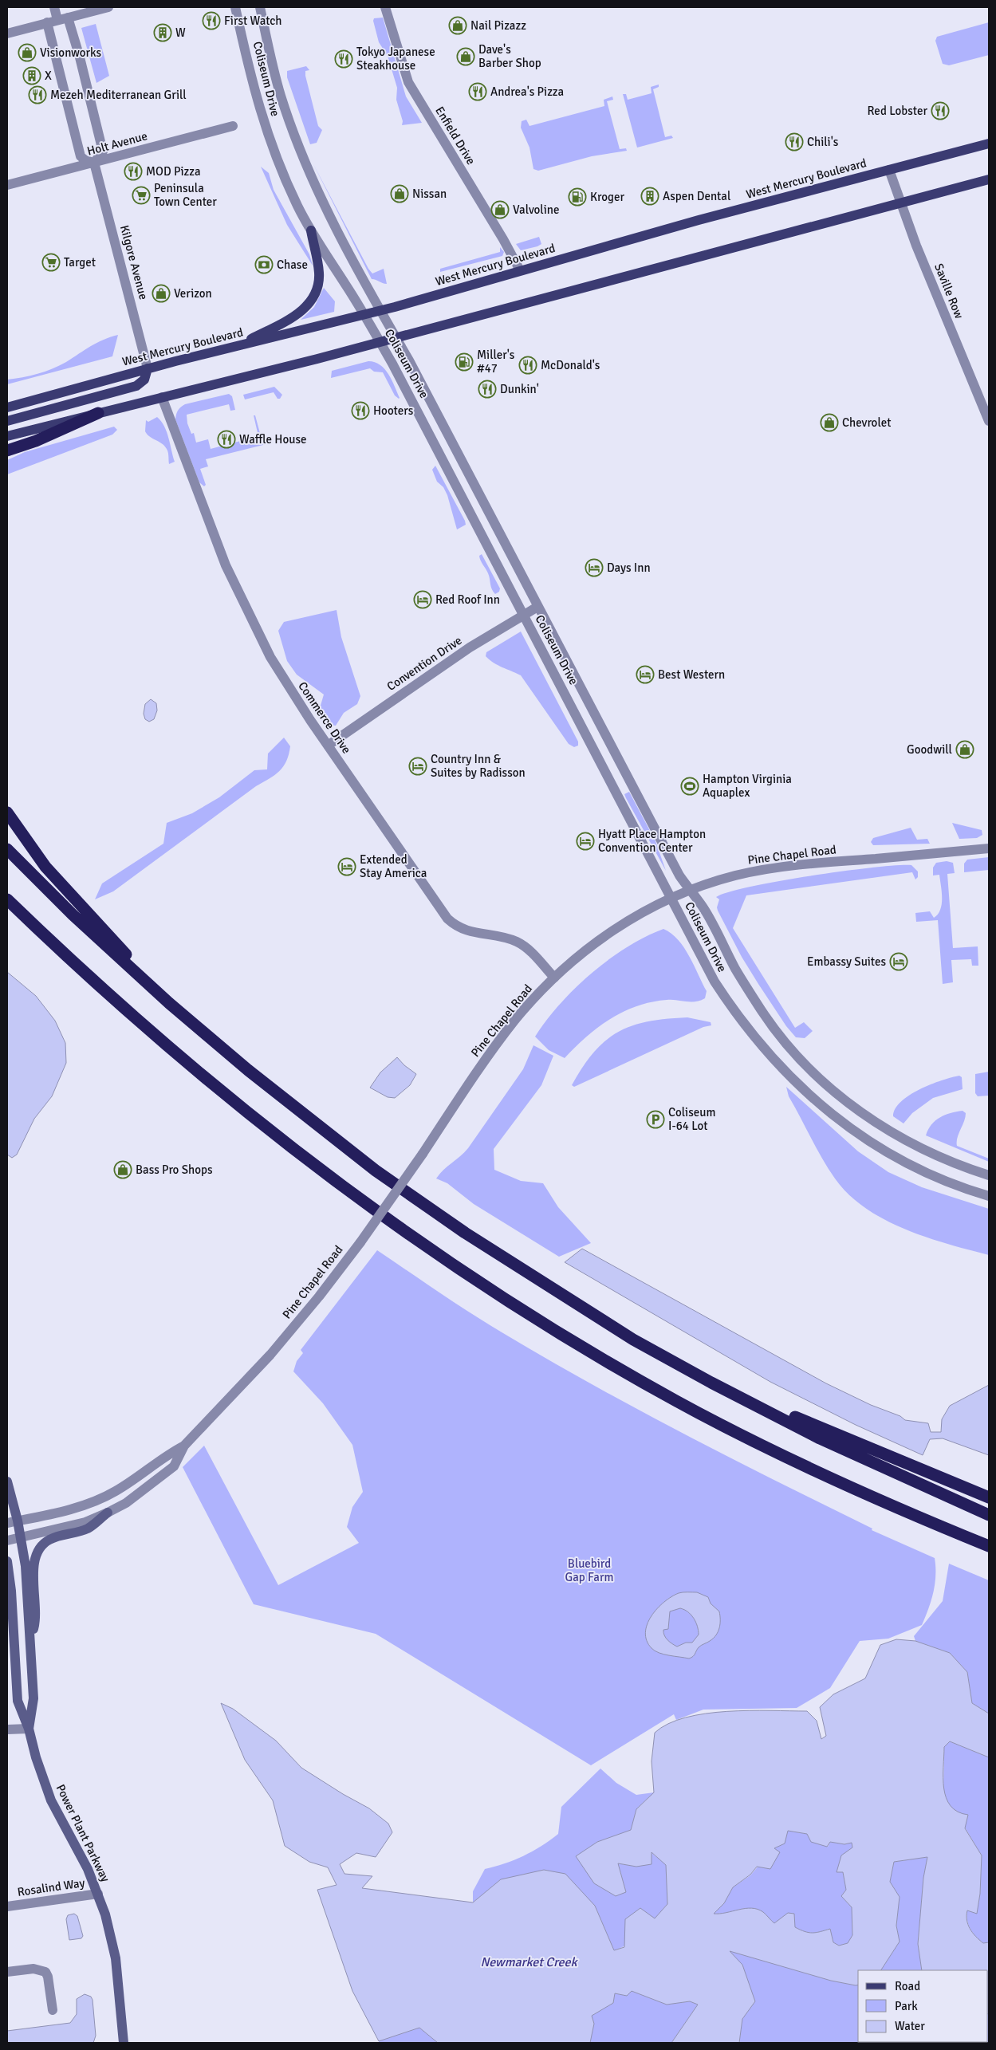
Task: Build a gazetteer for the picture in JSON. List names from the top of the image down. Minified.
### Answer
{"streets":{"main road":["West Mercury Boulevard","Power Plant Parkway"],"street":["Coliseum Drive","Enfield Drive","Holt Avenue","Kilgore Avenue","Saville Row","Convention Drive","Commerce Drive","Pine Chapel Road","Rosalind Way"]},"crossings":[["Coliseum Drive","West Mercury Boulevard"],["Coliseum Drive","Convention Drive"],["Coliseum Drive","Pine Chapel Road"],["Enfield Drive","West Mercury Boulevard"],["Holt Avenue","Kilgore Avenue"],["West Mercury Boulevard","Kilgore Avenue"],["West Mercury Boulevard","Saville Row"],["Convention Drive","Commerce Drive"],["Commerce Drive","Pine Chapel Road"],["Pine Chapel Road","Power Plant Parkway"],["Power Plant Parkway","Rosalind Way"]],"water":["Newmarket Creek"],"parks":["Bluebird Gap Farm"],"places":{"restaurant":["First Watch","Tokyo Japanese Steakhouse","Andrea's Pizza","Mezeh Mediterranean Grill","Red Lobster","Chili's","MOD Pizza","McDonald's","Dunkin'","Hooters","Waffle House"],"shop":["Nail Pizazz","Visionworks","Dave's Barber Shop","Nissan","Valvoline","Verizon","Chevrolet","Goodwill","Bass Pro Shops"],"building":["W","X","Aspen Dental"],"supermarket":["Peninsula Town Center","Target"],"fuel station":["Kroger","Miller's #47"],"bank":["Chase"],"hotel":["Days Inn","Red Roof Inn","Best Western","Country Inn & Suites by Radisson","Hyatt Place Hampton Convention Center","Extended Stay America","Embassy Suites"],"sports":["Hampton Virginia Aquaplex"],"parking":["Coliseum I-64 Lot"]},"legend":["Road","Park","Water"]}
